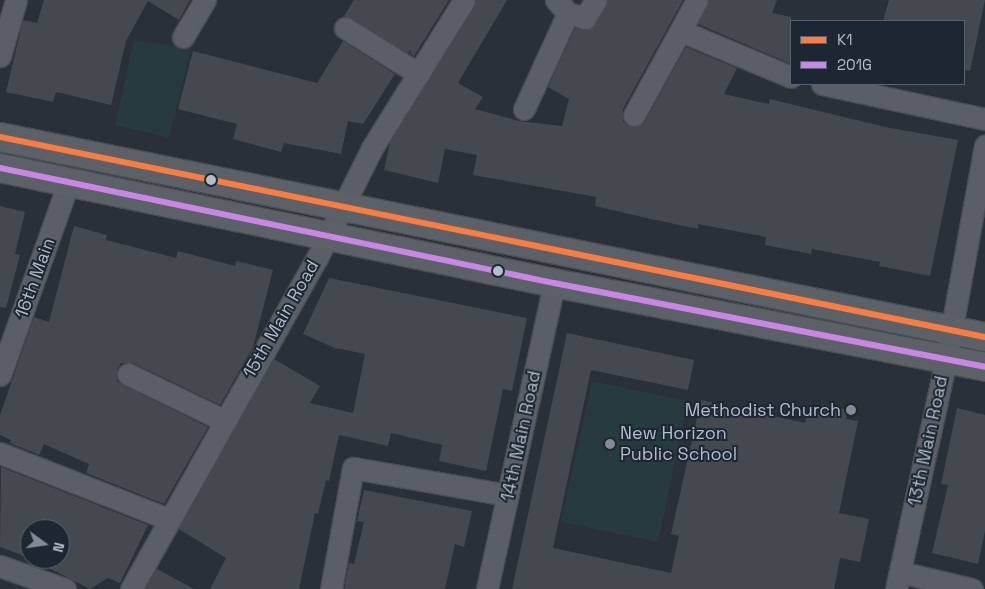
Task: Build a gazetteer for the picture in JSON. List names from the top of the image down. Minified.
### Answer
{"streets":{"street":["16th Main","15th Main Road","14th Main Road","13th Main Road"]},"places":["Methodist Church","New Horizon Public School"],"lines":["transit line K1","transit line 201G"],"legend":["K1","201G"],"north":"right"}
